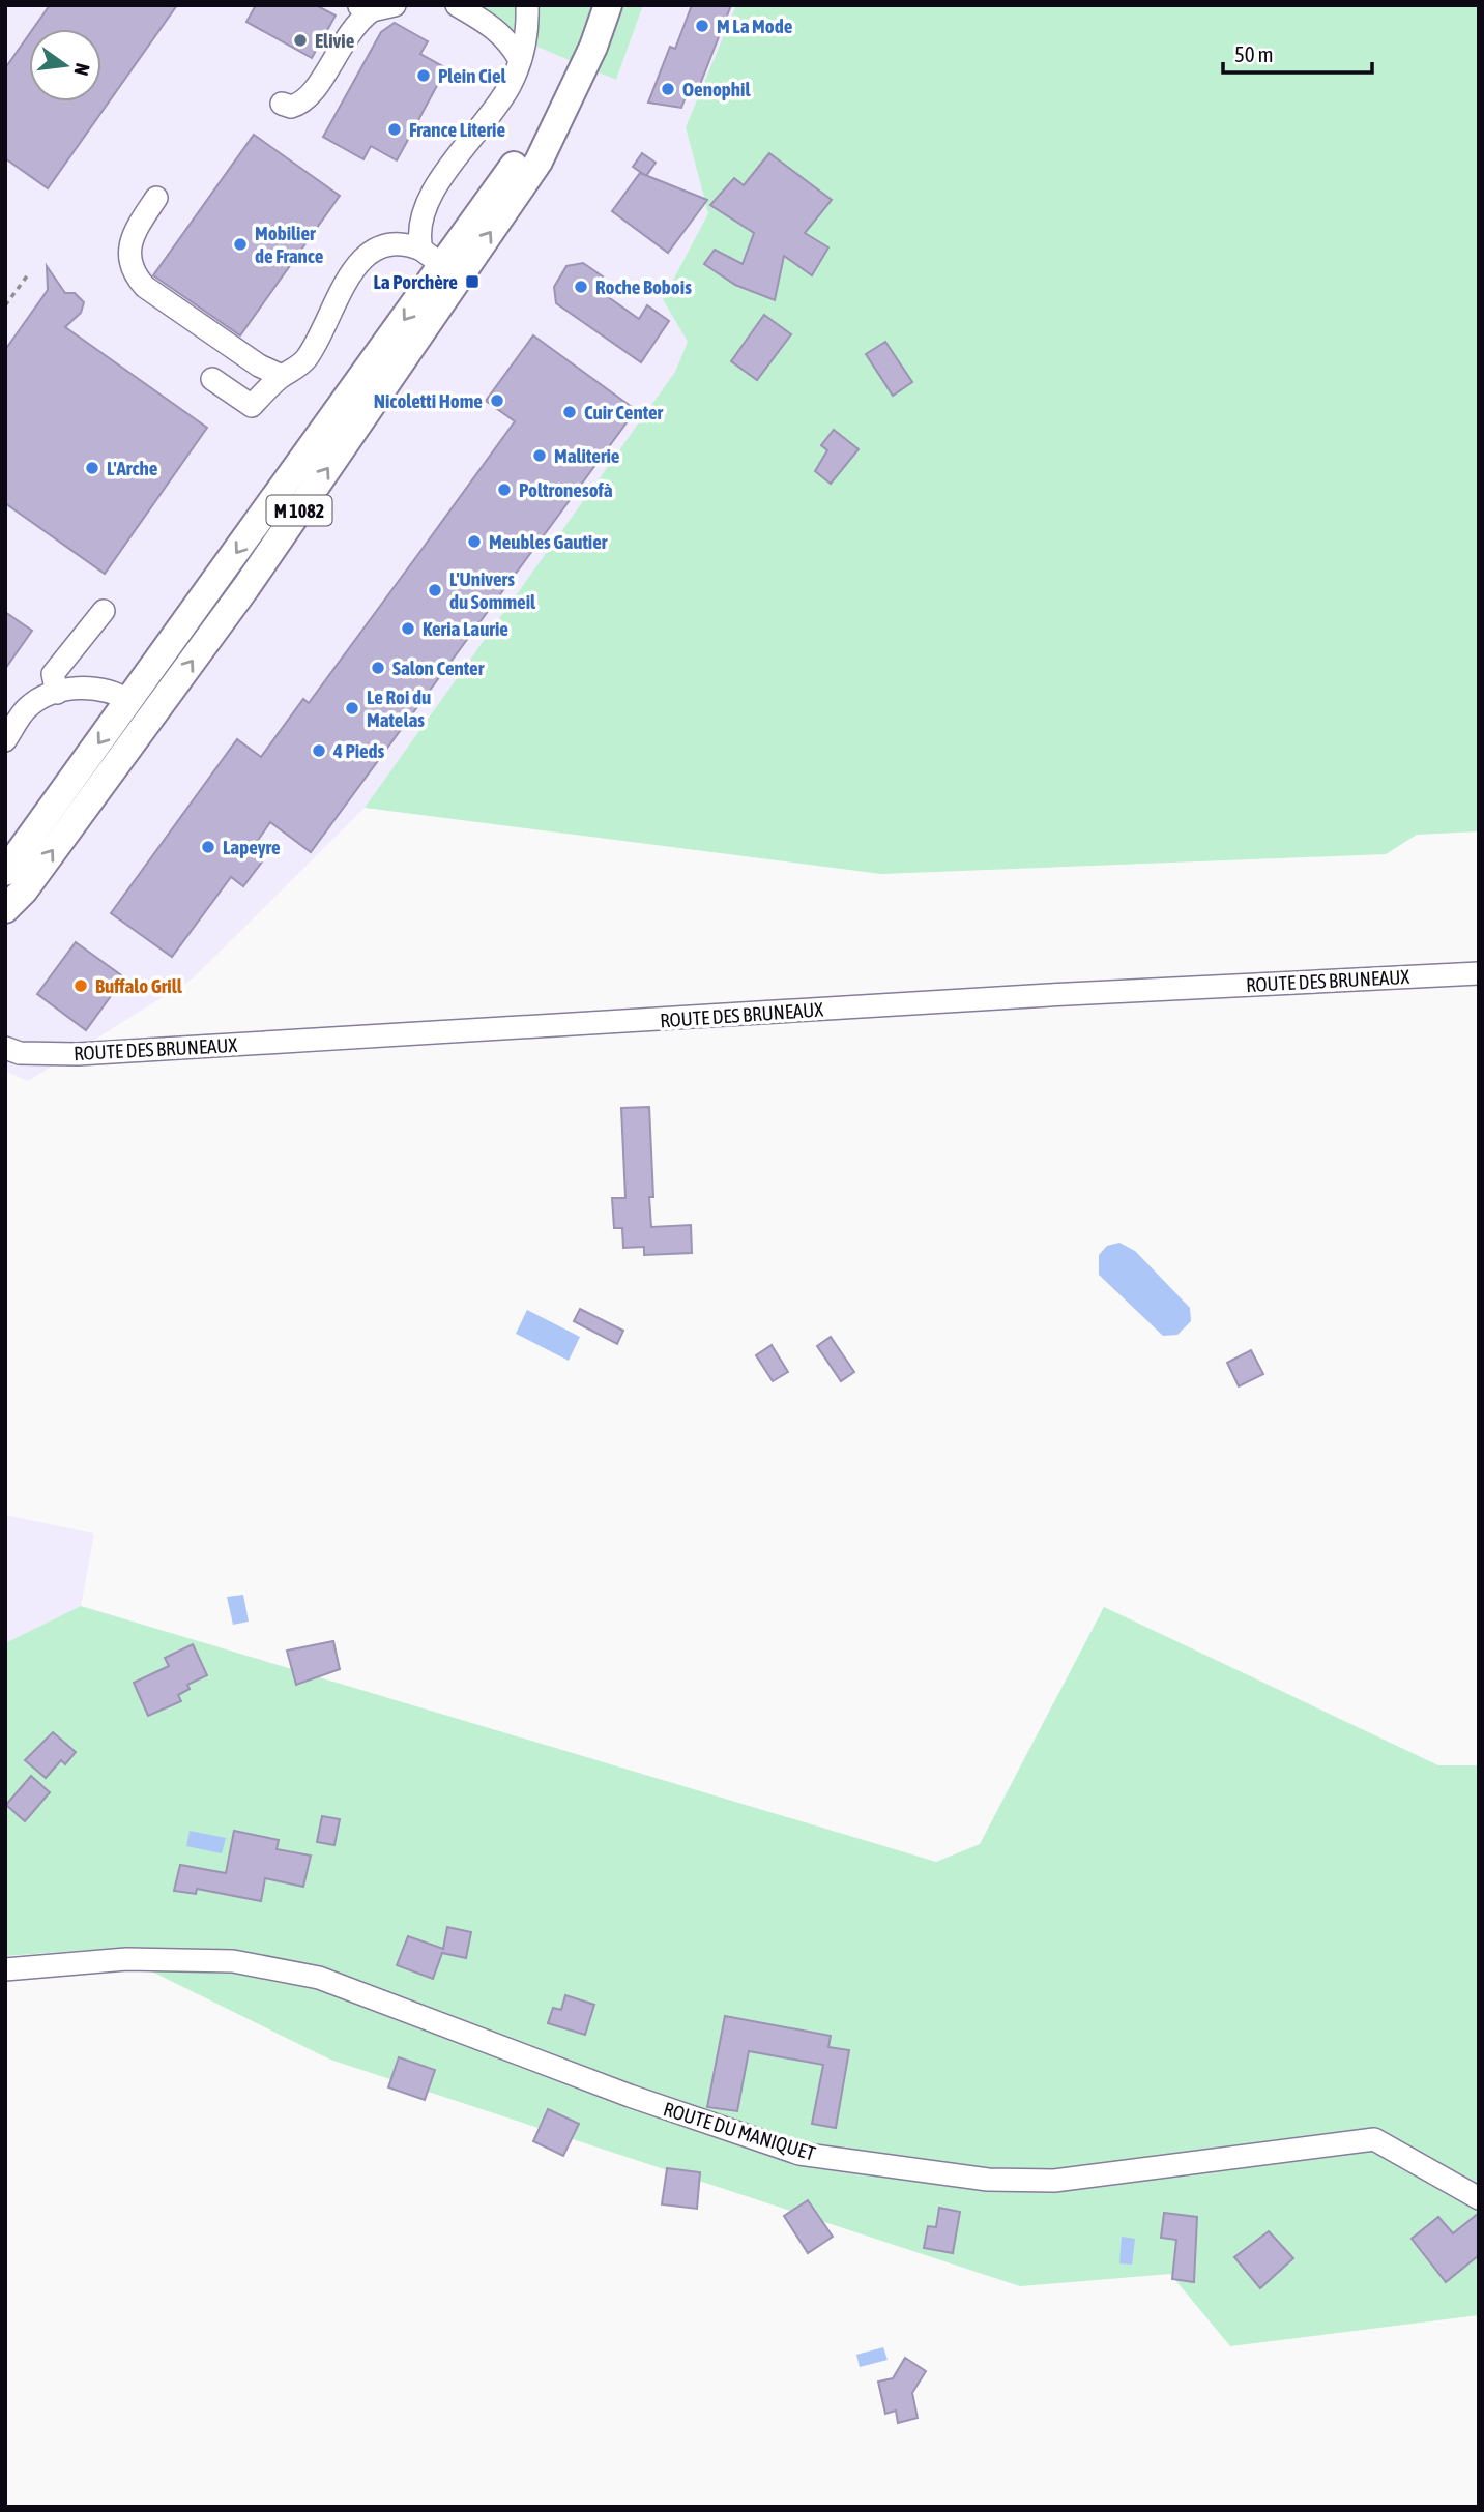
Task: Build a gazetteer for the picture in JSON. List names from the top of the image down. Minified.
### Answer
{"streets":{"main road":["M 1082"],"street":["ROUTE DES BRUNEAUX","ROUTE DU MANIQUET"]},"places":{"other":["M La Mode","Elivie","Plein Ciel","Oenophil","France Literie","Mobilier de France","Roche Bobois","Nicoletti Home","Cuir Center","Maliterie","L'Arche","Poltronesofà","Meubles Gautier","L'Univers du Sommeil","Keria Laurie","Salon Center","Le Roi du Matelas","4 Pieds","Lapeyre","Buffalo Grill"],"transit":["La Porchère"]},"scale_bar":"50 m","north":"right"}
